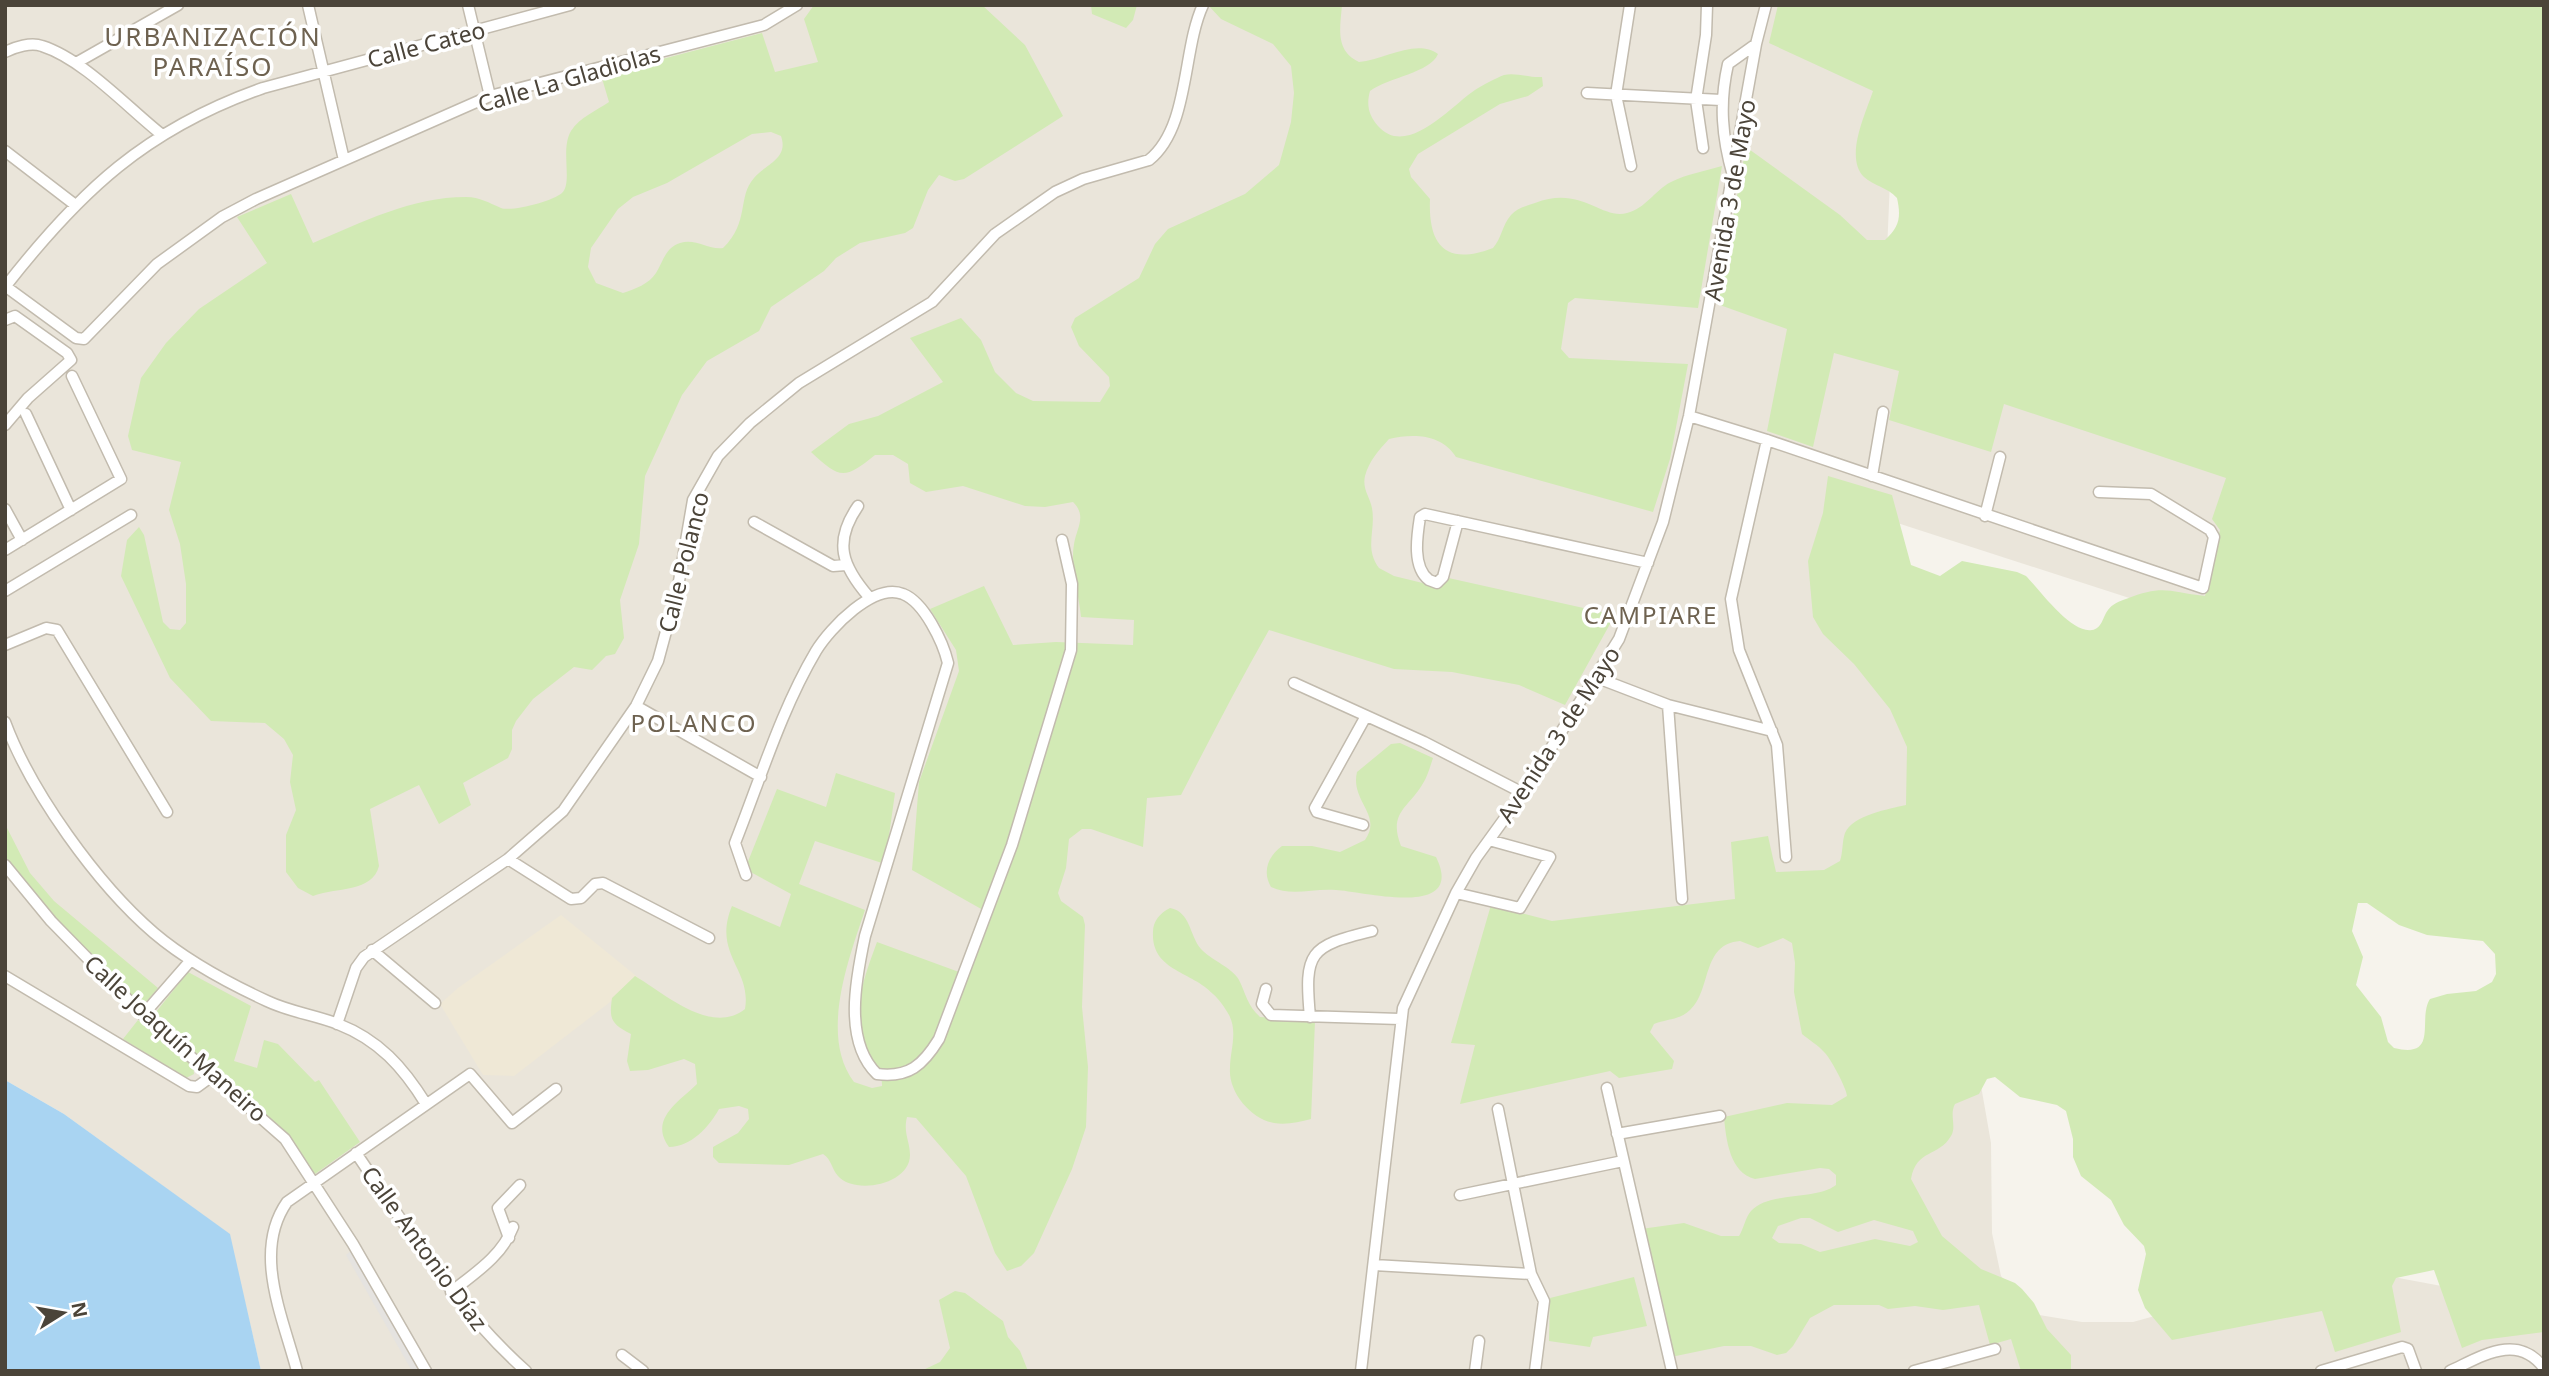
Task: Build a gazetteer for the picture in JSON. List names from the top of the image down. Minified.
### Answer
{"streets":{"street":["Calle Cateo","Calle La Gladiolas","Avenida 3 de Mayo","Calle Polanco","Calle Joaquín Maneiro","Calle Antonio Díaz"]},"crossings":[["Calle Cateo","Calle La Gladiolas"]],"districts":["URBANIZACIÓN PARAÍSO","CAMPIARE","POLANCO"],"north":"right"}
